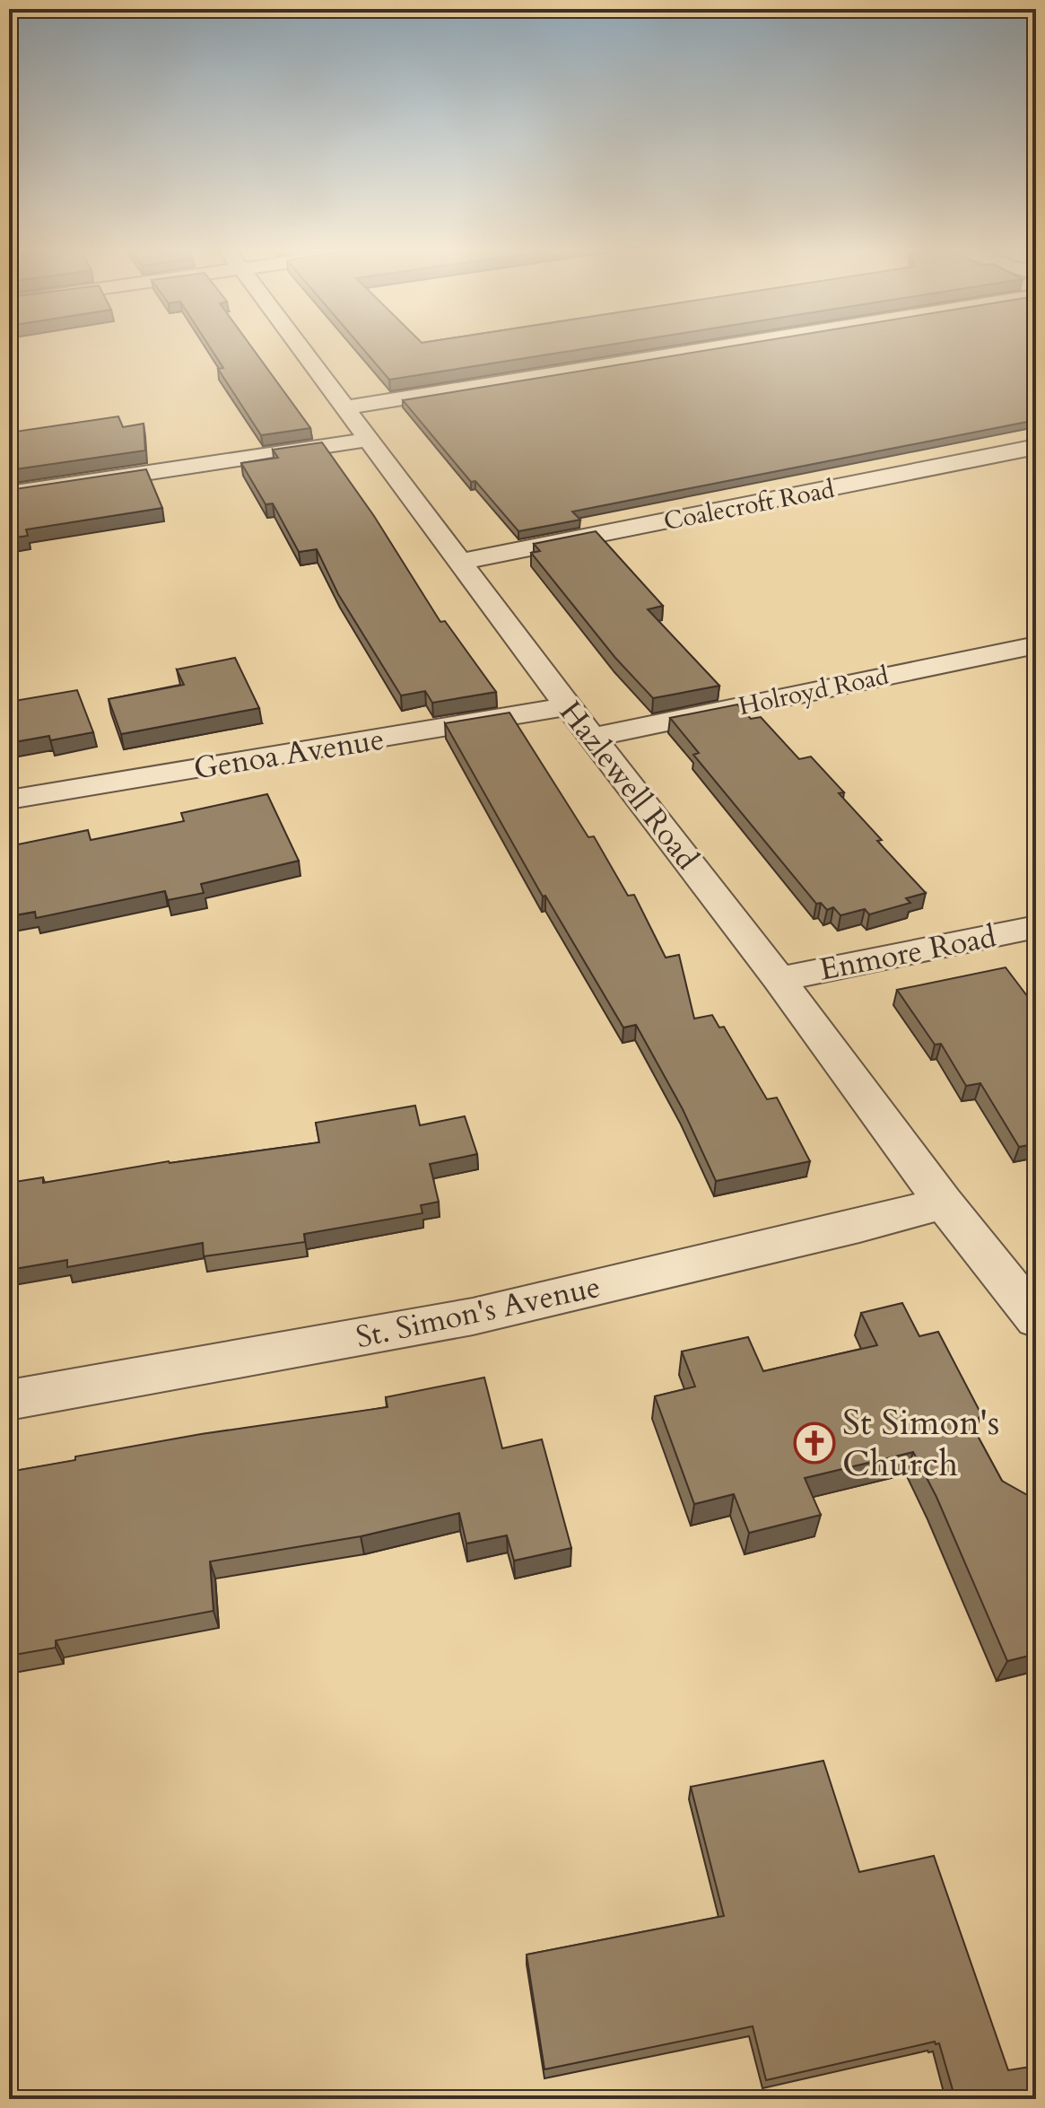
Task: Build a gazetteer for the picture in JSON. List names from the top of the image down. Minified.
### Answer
{"streets":{"street":["Coalecroft Road","Holroyd Road","Genoa Avenue","Hazlewell Road","Enmore Road","St. Simon's Avenue"]},"crossings":[["Coalecroft Road","Hazlewell Road"],["Holroyd Road","Hazlewell Road"],["Genoa Avenue","Hazlewell Road"],["Hazlewell Road","Enmore Road"],["Hazlewell Road","St. Simon's Avenue"]],"places":{"church":["St Simon's Church"]}}
